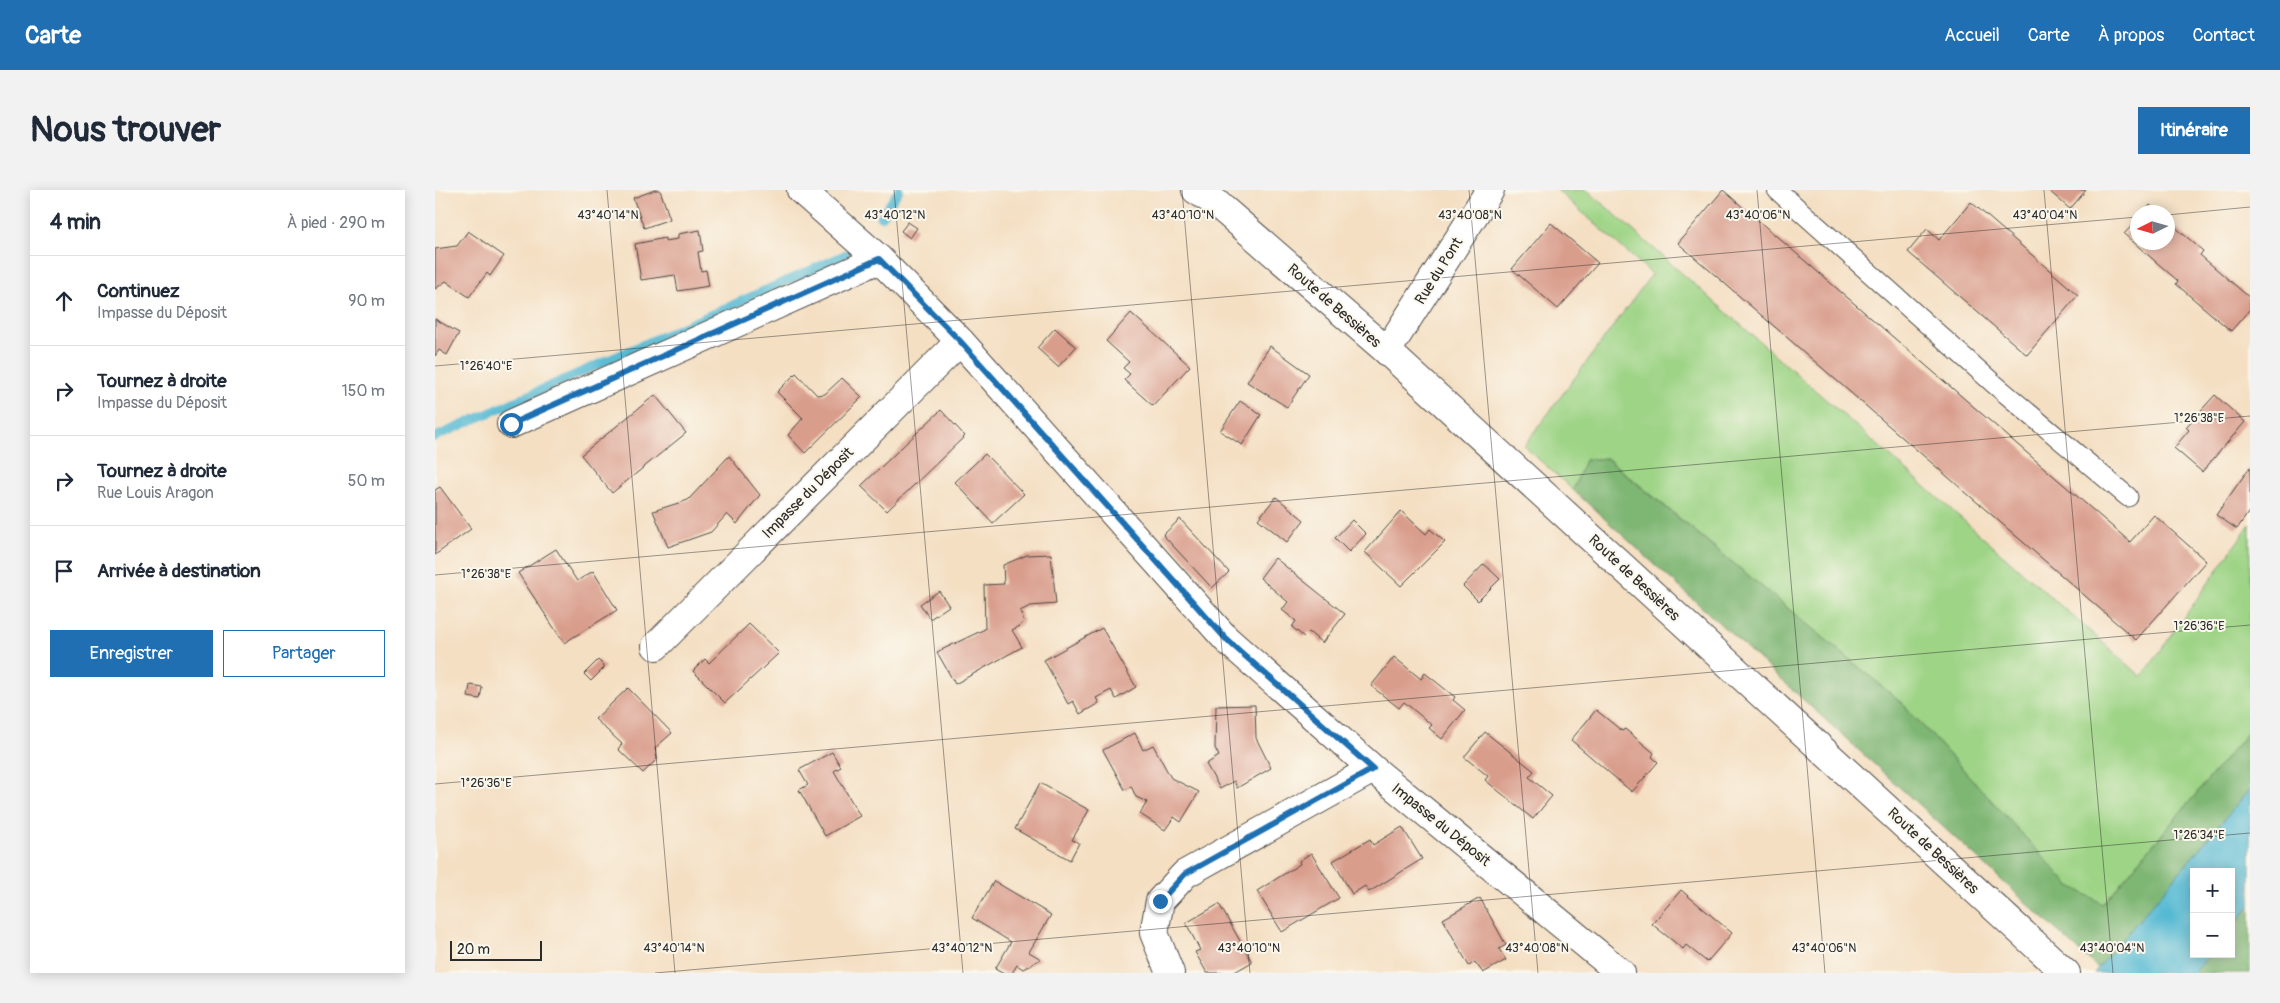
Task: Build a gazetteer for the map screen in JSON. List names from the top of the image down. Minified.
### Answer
{"streets":{"street":["Rue du Pont","Route de Bessières","Impasse du Déposit"]},"crossings":[["Rue du Pont","Route de Bessières"]],"scale_bar":"20 m","north":"left","page":{"header":"Carte","nav":["Accueil","Carte","À propos","Contact"],"buttons":["Itinéraire",["Enregistrer","Partager"]],"title":"Nous trouver","heading":["4 min","À pied · 290 m"],"list":[["Continuez","Impasse du Déposit","90 m"],["Tournez à droite","Impasse du Déposit","150 m"],["Tournez à droite","Rue Louis Aragon","50 m"],"Arrivée à destination"],"map_buttons":["+","−"],"scale":"20 m"},"coordinates":["43°40'14\"N","43°40'12\"N","43°40'10\"N","43°40'08\"N","43°40'06\"N","43°40'04\"N","1°26'40\"E","1°26'38\"E","1°26'36\"E","1°26'34\"E"]}
